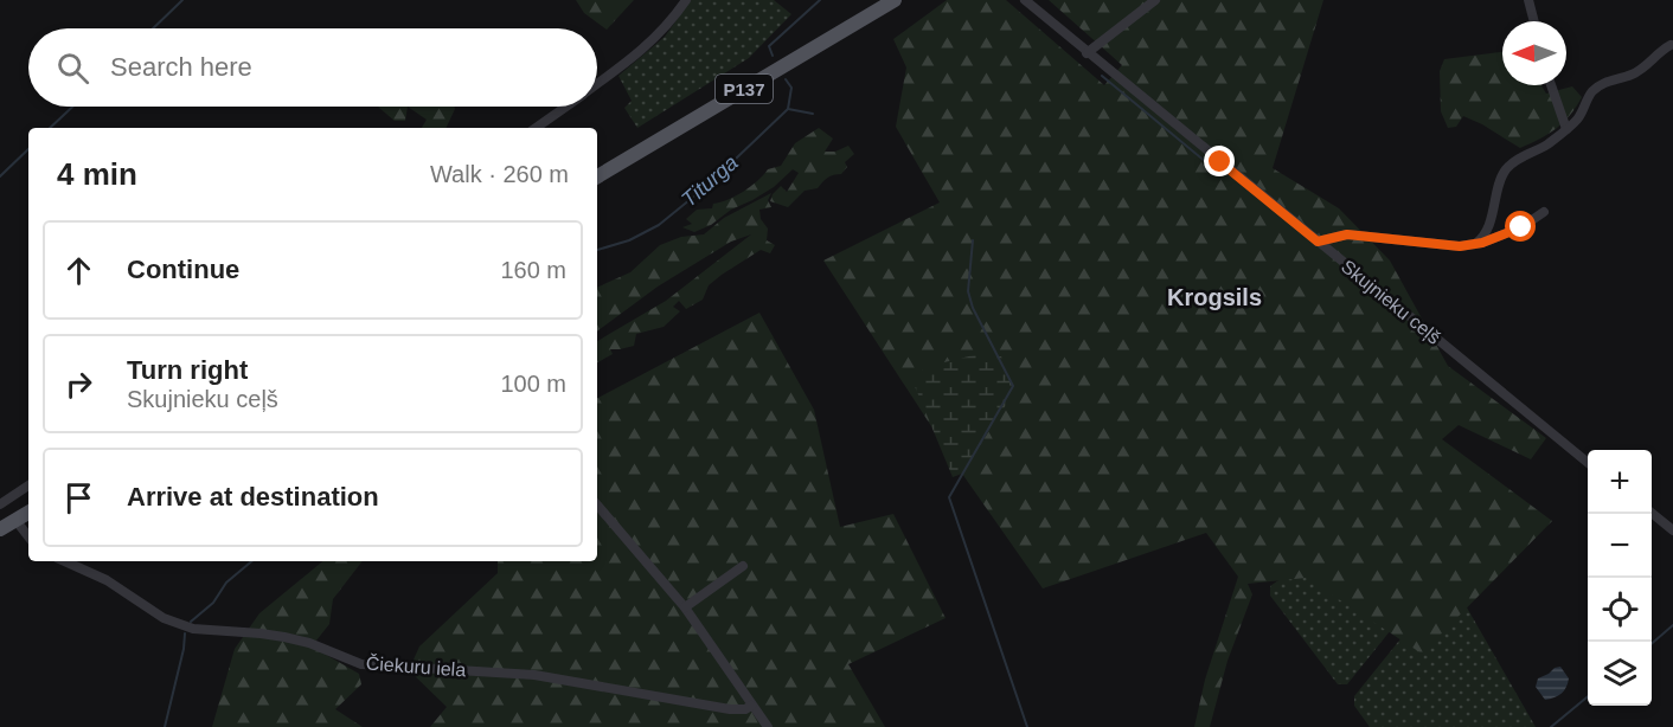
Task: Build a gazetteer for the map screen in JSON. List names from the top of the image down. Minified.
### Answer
{"streets":{"main road":["P137"],"street":["Skujnieku ceļš","Čiekuru iela"]},"districts":["Krogsils"],"water":["Titurga"],"north":"left","page":{"search":"Search here","heading":["4 min","Walk · 260 m"],"list":[["Continue","160 m"],["Turn right","Skujnieku ceļš","100 m"],"Arrive at destination"],"map_buttons":["+","−"]}}
